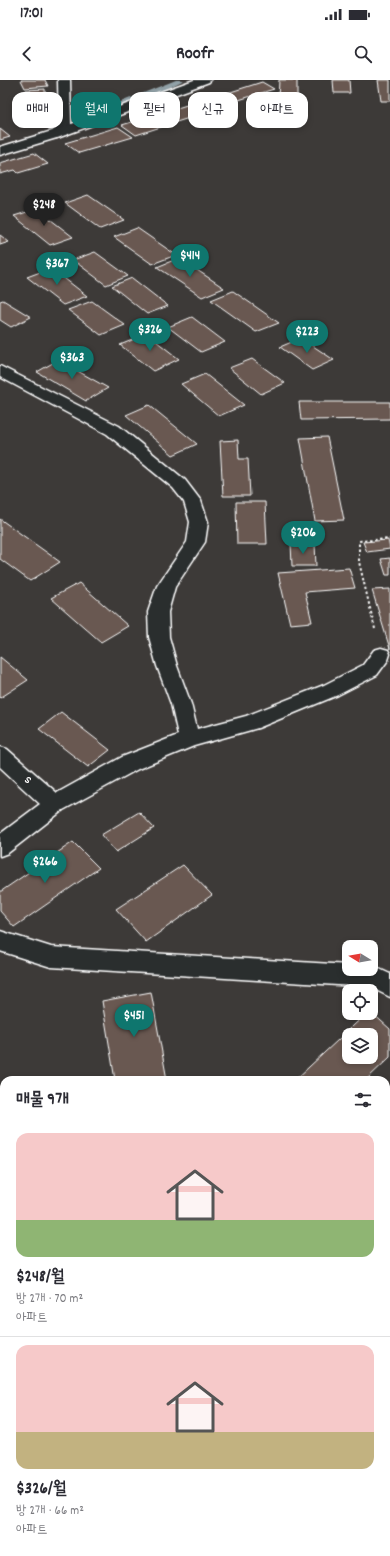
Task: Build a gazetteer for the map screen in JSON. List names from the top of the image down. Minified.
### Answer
{"streets":{"street":["s"]},"north":"left","page":{"status":"17:01","header":"Roofr","chip":["매매","월세","필터","신규","아파트"],"price":["$248","$414","$367","$326","$223","$363","$206","$266","$451"],"heading":"매물 9개","list":[{"name":"$248/월","note":"방 2개 · 70 m² · 아파트"},{"name":"$326/월","note":"방 2개 · 66 m² · 아파트"}]}}
